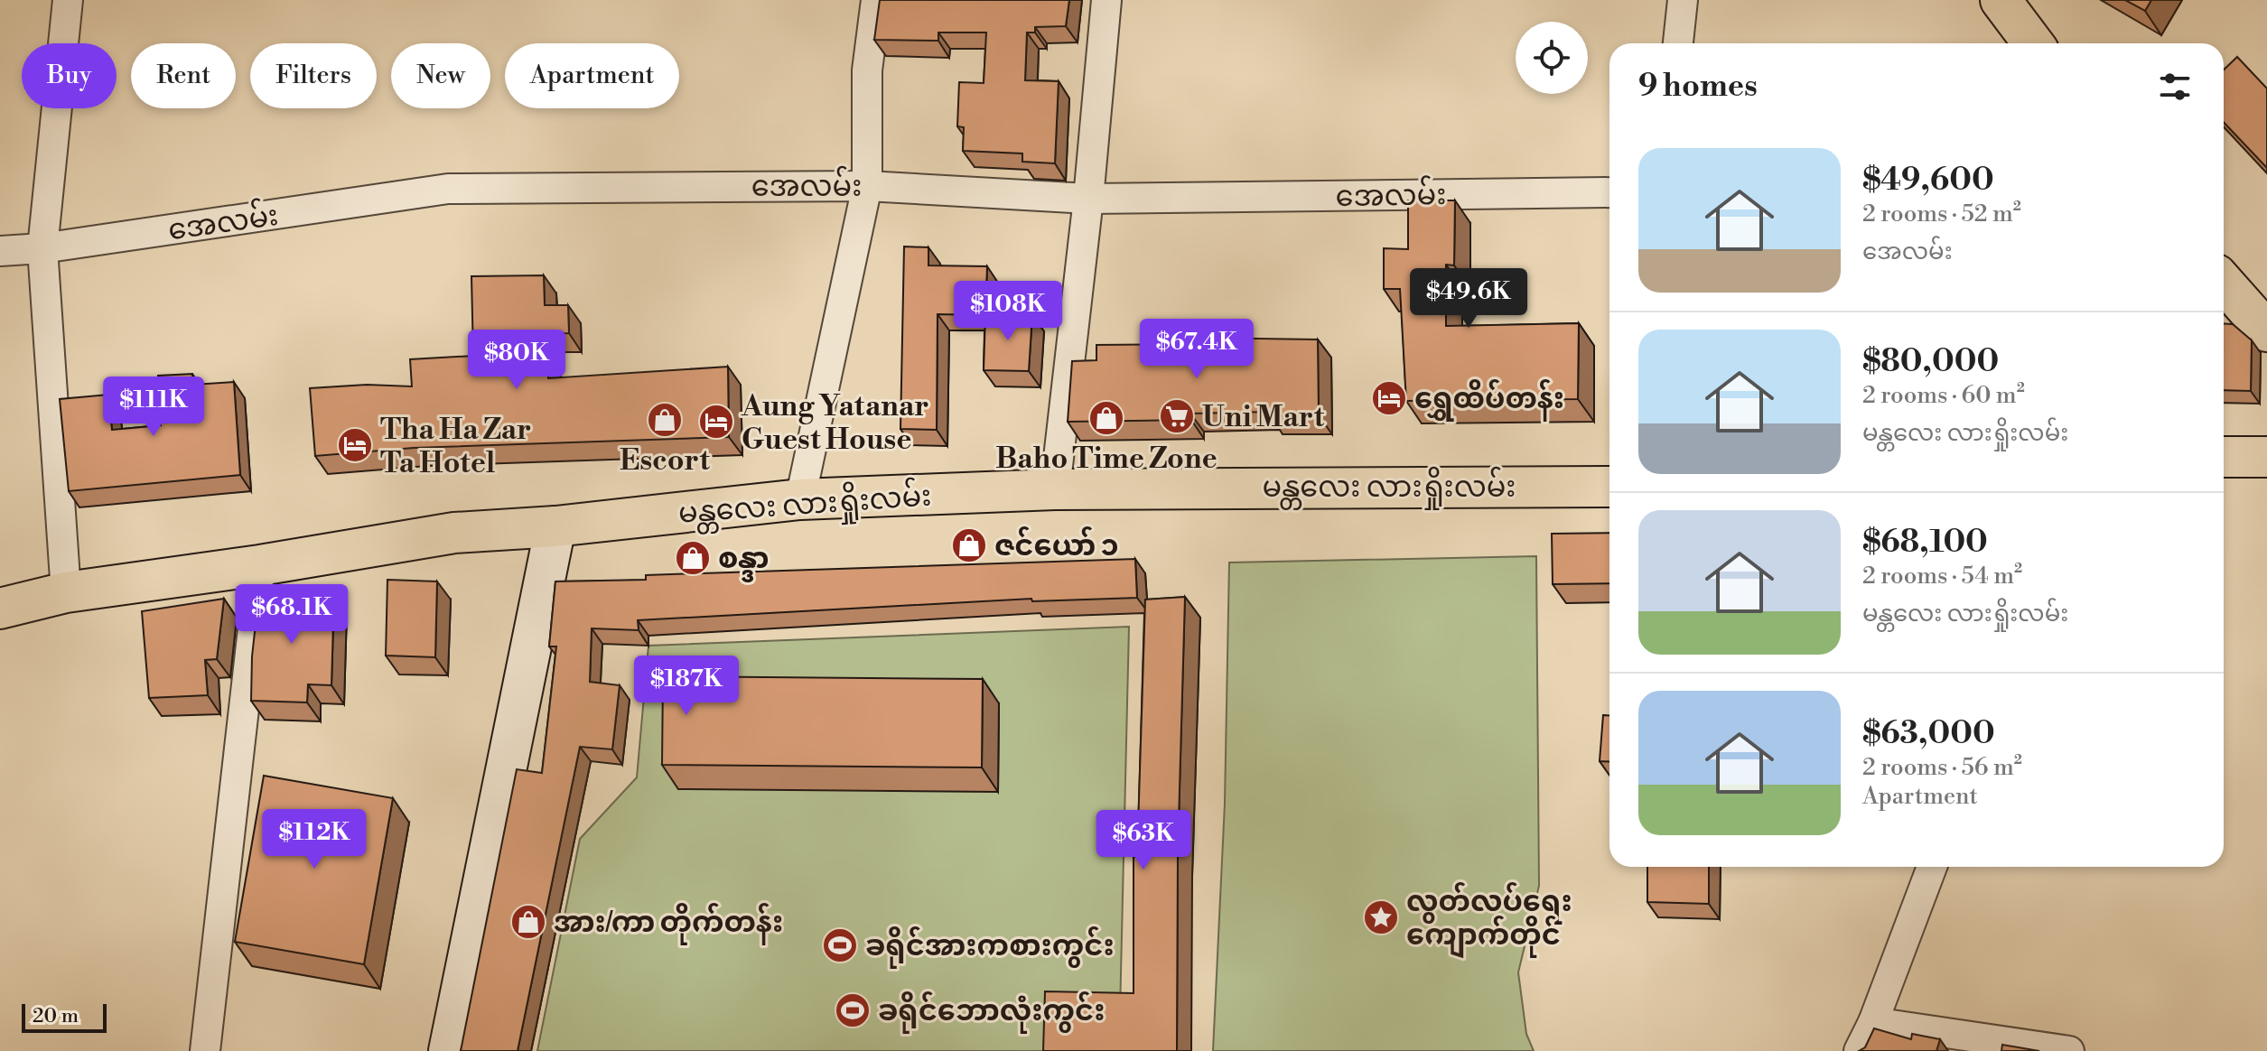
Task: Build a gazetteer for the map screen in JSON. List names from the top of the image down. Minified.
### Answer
{"streets":{"main road":["မန္တလေး လားရှိုးလမ်း"],"street":["အေလမ်း"]},"places":{"hotel":["ရွှေထိပ်တန်း","Aung Yatanar Guest House","Tha Ha Zar Ta Hotel"],"supermarket":["Uni Mart"],"shop":["Baho Time Zone","Escort","ဇင်ယော် ၁","စန္ဒာ","အား/ကာ တိုက်တန်း"],"place":["လွတ်လပ်ရေး ကျောက်တိုင်"],"sports":["ခရိုင်အားကစားကွင်း","ခရိုင်ဘောလုံးကွင်း"]},"scale_bar":"20 m","page":{"chip":["Buy","Rent","Filters","New","Apartment"],"heading":"9 homes","list":[{"name":"$49,600","note":"2 rooms · 52 m² · အေလမ်း"},{"name":"$80,000","note":"2 rooms · 60 m² · မန္တလေး လားရှိုးလမ်း"},{"name":"$68,100","note":"2 rooms · 54 m² · မန္တလေး လားရှိုးလမ်း"},{"name":"$63,000","note":"2 rooms · 56 m² · Apartment"}],"price":["$49.6K","$108K","$67.4K","$80K","$111K","$68.1K","$187K","$112K","$63K"],"scale":"20 m"}}
